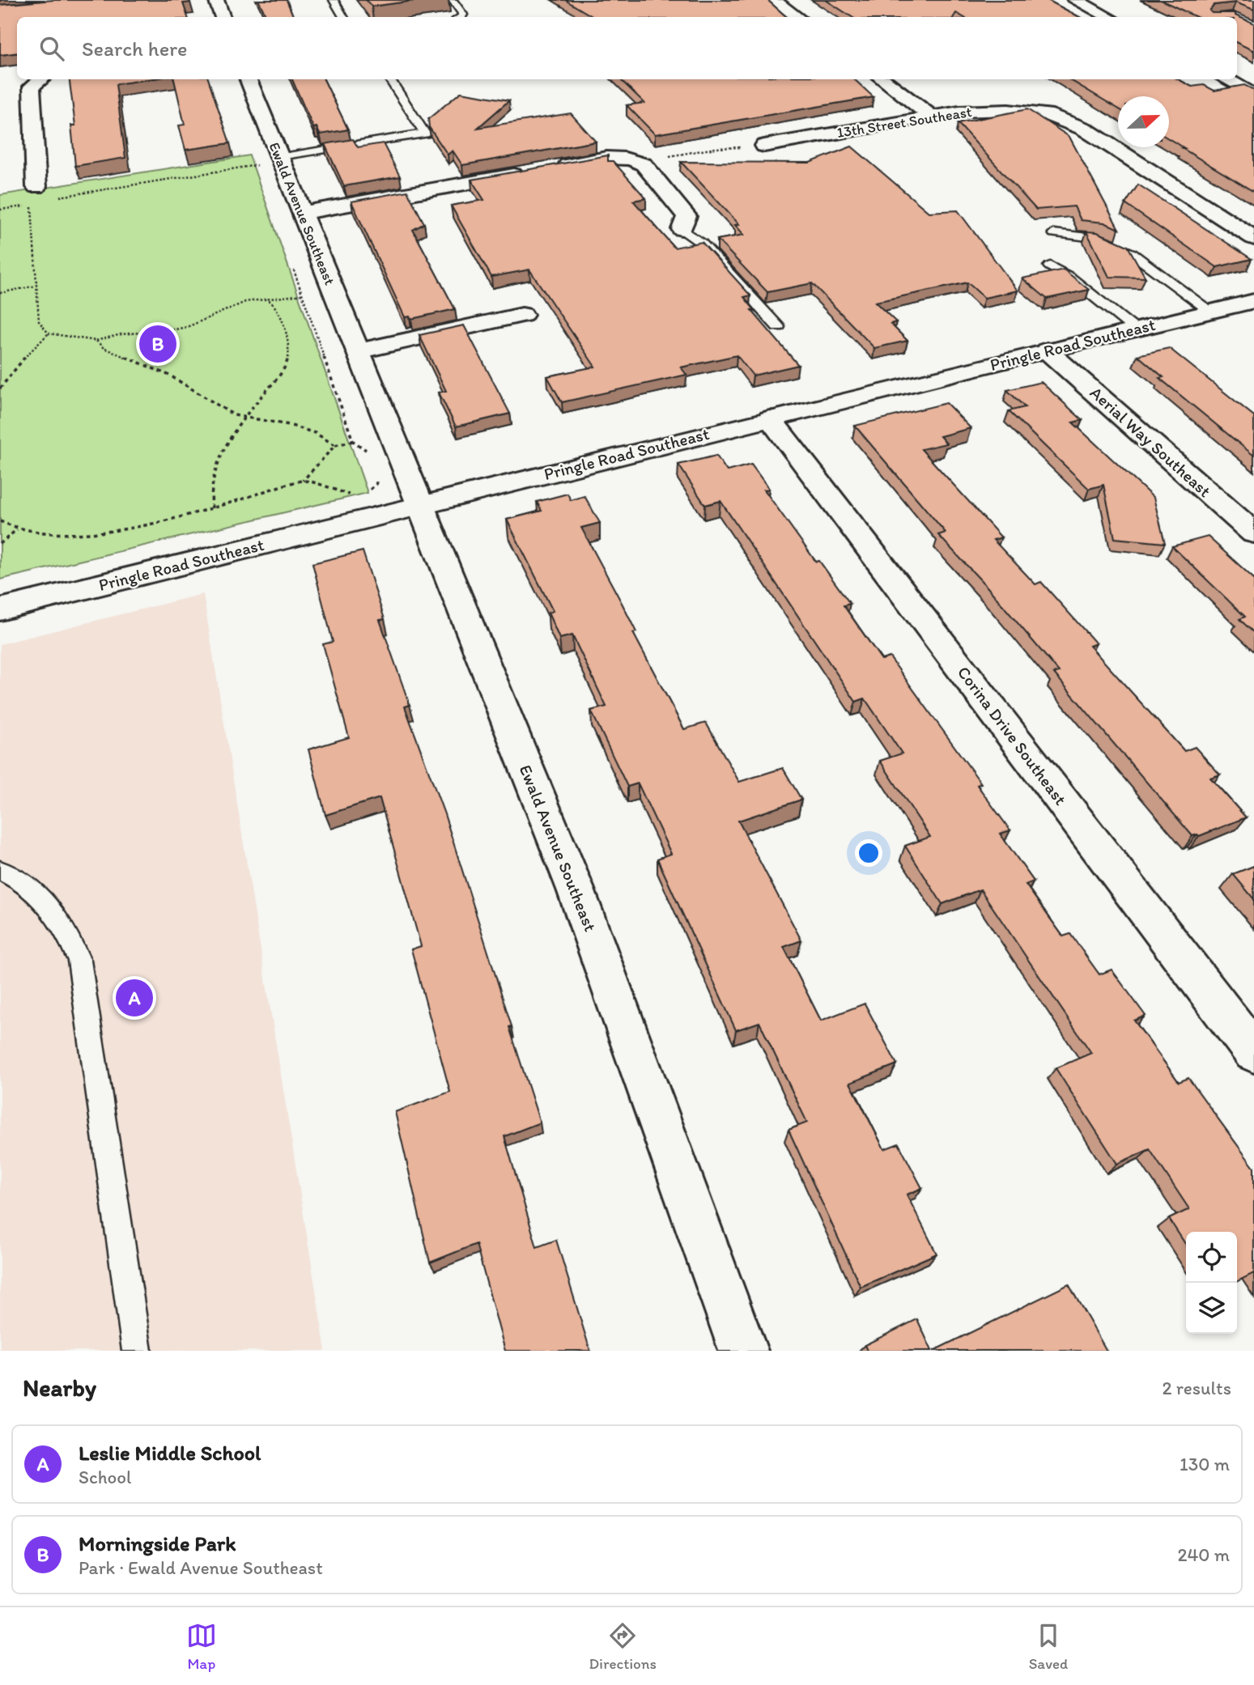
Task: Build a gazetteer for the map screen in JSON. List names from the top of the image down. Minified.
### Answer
{"streets":{"street":["13th Street Southeast","Ewald Avenue Southeast","Pringle Road Southeast","Aerial Way Southeast","Corina Drive Southeast"]},"crossings":[["Ewald Avenue Southeast","Pringle Road Southeast"],["Pringle Road Southeast","Aerial Way Southeast"],["Pringle Road Southeast","Corina Drive Southeast"]],"north":"right","page":{"search":"Search here","pins":["B","A"],"heading":["Nearby","2 results"],"list":[{"mark":"A","name":"Leslie Middle School","note":"School","value":"130 m"},{"mark":"B","name":"Morningside Park","note":"Park · Ewald Avenue Southeast","value":"240 m"}],"nav":["Map","Directions","Saved"]}}
